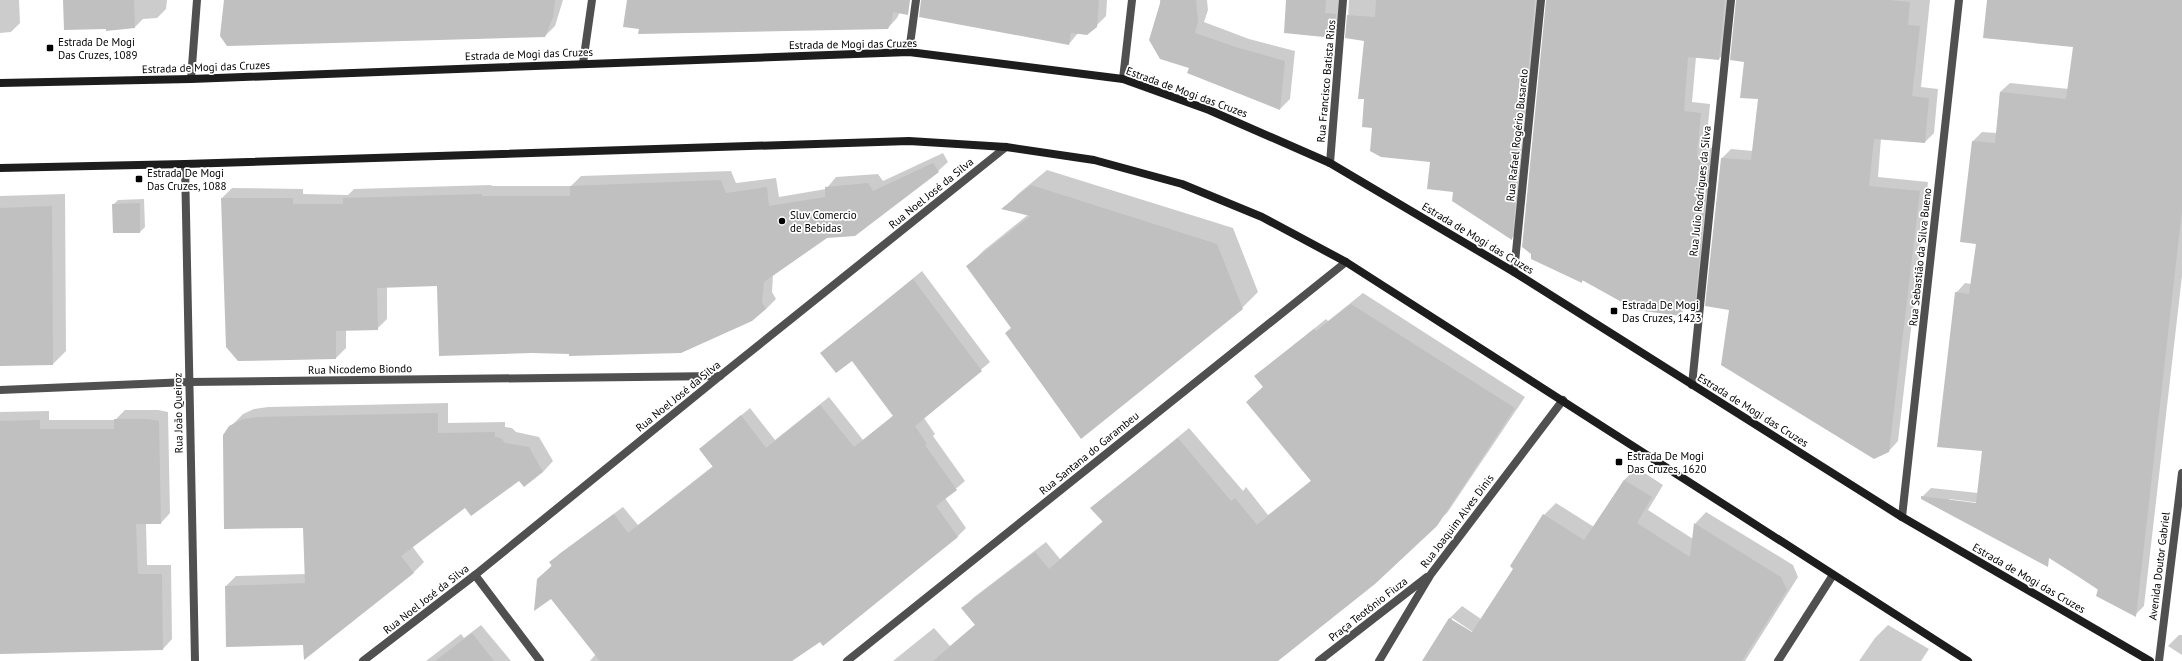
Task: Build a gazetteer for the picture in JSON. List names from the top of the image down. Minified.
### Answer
{"streets":{"main road":["Estrada de Mogi das Cruzes"],"street":["Rua Francisco Batista Rios","Rua Rafael Rogério Busarelo","Rua Julio Rodrigues da Silva","Rua Noel José da Silva","Rua Sebastião da Silva Bueno","Rua Nicodemo Biondo","Rua João Queiroz","Rua Santana do Garambeu","Rua Joaquim Alves Dinis","Avenida Doutor Gabriel","Praça Teotônio Fiuza"]},"crossings":[["Estrada de Mogi das Cruzes","Rua Francisco Batista Rios"],["Estrada de Mogi das Cruzes","Rua Rafael Rogério Busarelo"],["Estrada de Mogi das Cruzes","Rua Julio Rodrigues da Silva"],["Estrada de Mogi das Cruzes","Rua Sebastião da Silva Bueno"],["Rua Noel José da Silva","Rua Nicodemo Biondo"],["Rua Nicodemo Biondo","Rua João Queiroz"],["Rua Joaquim Alves Dinis","Praça Teotônio Fiuza"]],"places":{"transit":["Estrada De Mogi Das Cruzes, 1089","Estrada De Mogi Das Cruzes, 1088","Estrada De Mogi Das Cruzes, 1423","Estrada De Mogi Das Cruzes, 1620"],"other":["Sluv Comercio de Bebidas"]}}
